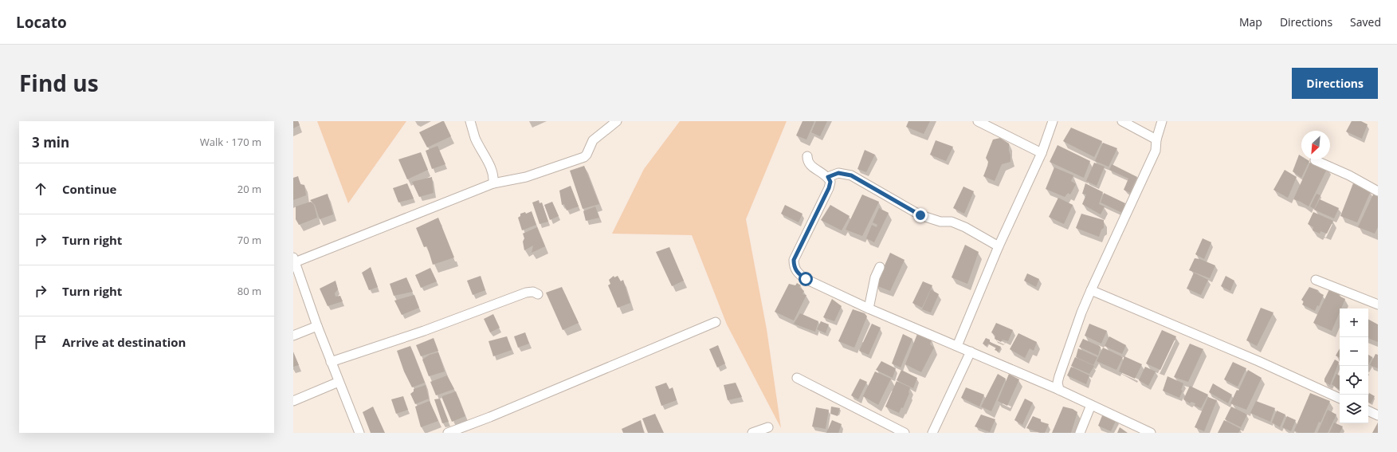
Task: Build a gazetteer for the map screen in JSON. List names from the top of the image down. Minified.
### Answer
{"north":"bottom left","page":{"header":"Locato","nav":["Map","Directions","Saved"],"title":"Find us","buttons":"Directions","heading":["3 min","Walk · 170 m"],"list":[["Continue","20 m"],["Turn right","70 m"],["Turn right","80 m"],"Arrive at destination"],"map_buttons":["+","−"]}}
